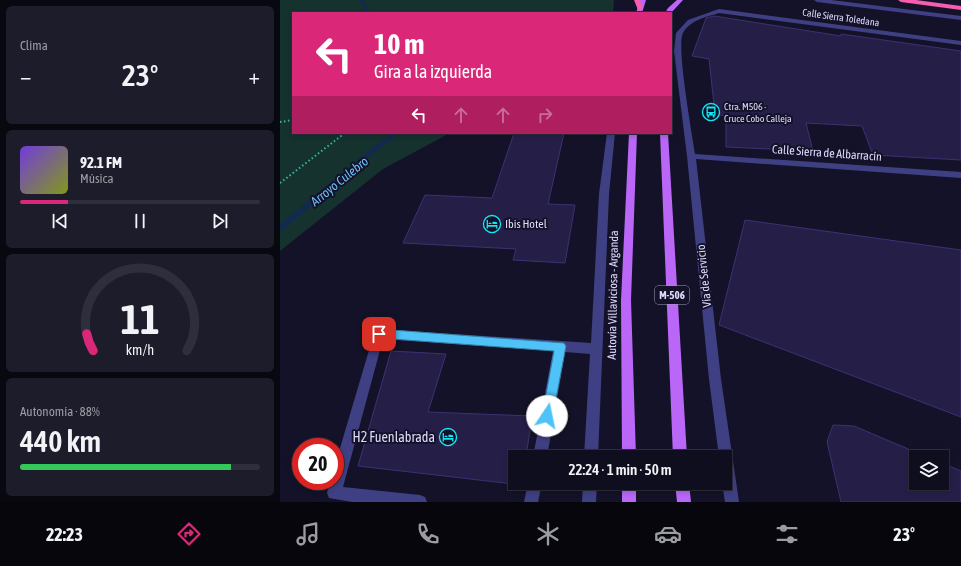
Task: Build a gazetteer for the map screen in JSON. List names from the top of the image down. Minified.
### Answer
{"streets":{"main road":["Autovía Villaviciosa - Arganda","M-506"],"street":["Calle Sierra Toledana","Calle Sierra de Albarracín","Vía de Servicio"]},"crossings":[["Calle Sierra Toledana","Vía de Servicio"],["Calle Sierra de Albarracín","Vía de Servicio"]],"water":["Arroyo Culebro"],"places":{"bus stop":["Ctra. M506 - Cruce Cobo Calleja"],"hotel":["Ibis Hotel","H2 Fuenlabrada"]},"page":{"tile":["Clima",["Autonomía · 88%","440 km"]],"turn":["10 m","Gira a la izquierda"],"heat":["−","23°","+"],"song":["92.1 FM","Música"],"limit":"20","trip":"22:24 · 1 min · 50 m","tabs":["22:23","23°"],"gauge":["11","km/h"]}}
